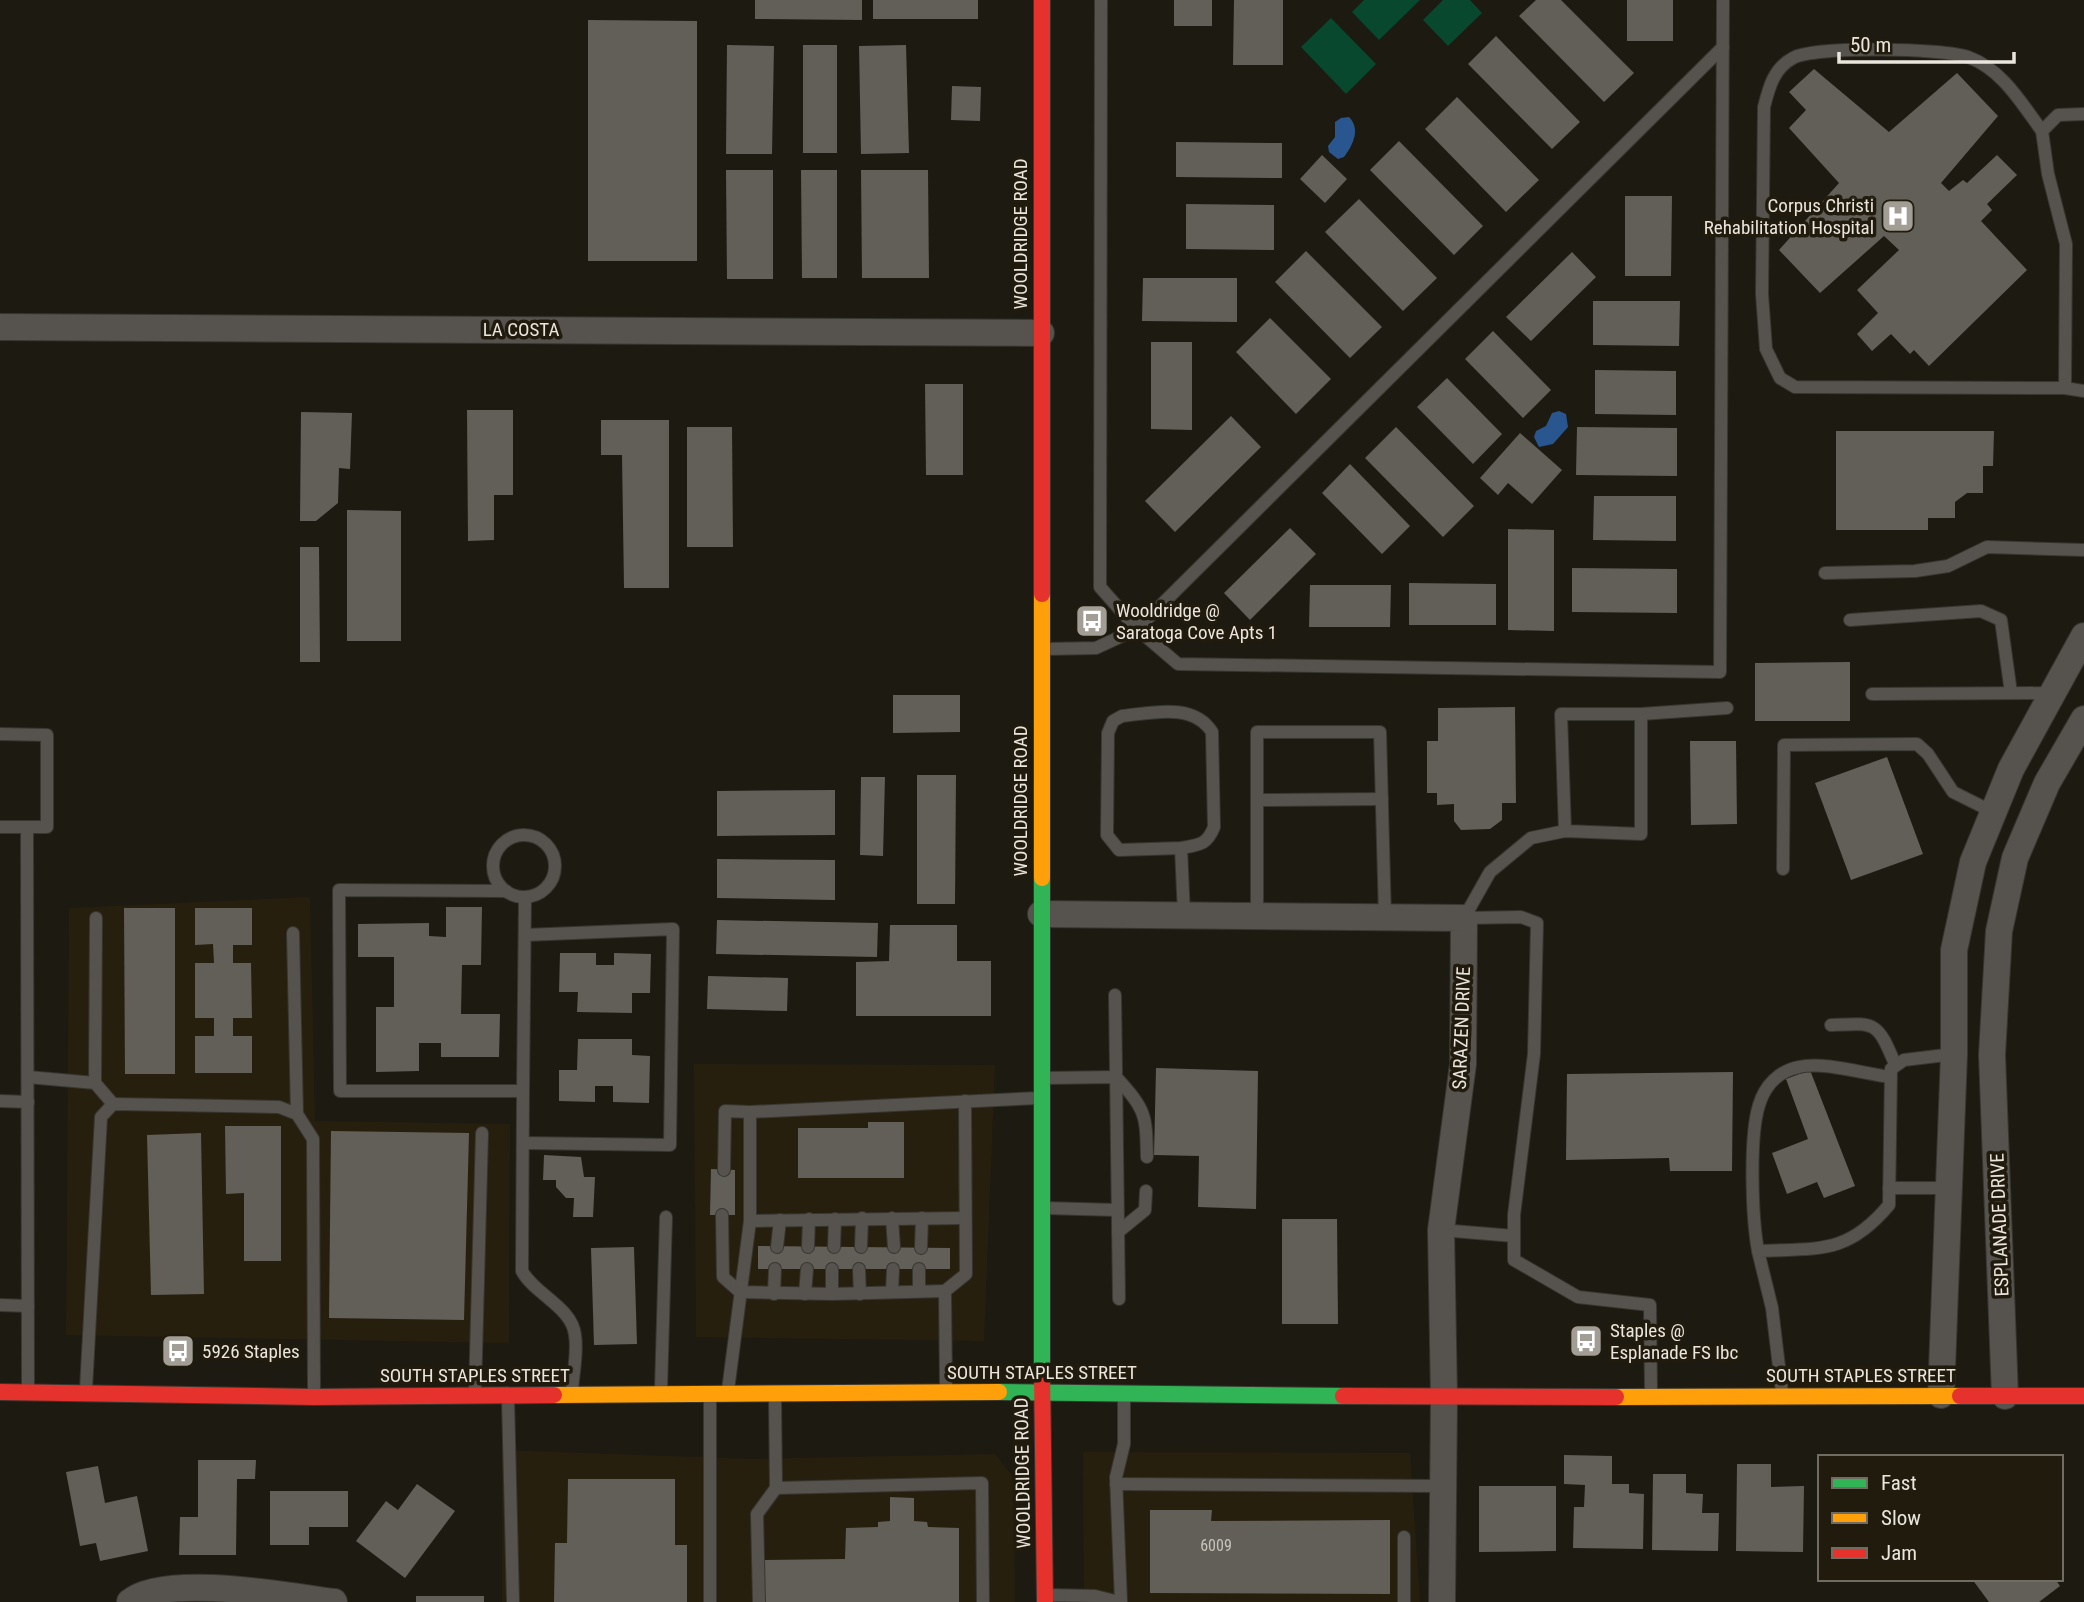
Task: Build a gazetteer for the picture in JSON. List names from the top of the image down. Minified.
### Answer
{"streets":{"main road":["WOOLDRIDGE ROAD","SOUTH STAPLES STREET"],"street":["LA COSTA","SARAZEN DRIVE","ESPLANADE DRIVE"]},"crossings":[["WOOLDRIDGE ROAD","LA COSTA"],["WOOLDRIDGE ROAD","SOUTH STAPLES STREET"],["SARAZEN DRIVE","SOUTH STAPLES STREET"],["ESPLANADE DRIVE","SOUTH STAPLES STREET"]],"places":{"hospital":["Corpus Christi Rehabilitation Hospital"],"bus stop":["Wooldridge @ Saratoga Cove Apts 1","Staples @ Esplanade FS Ibc","5926 Staples"]},"house_numbers":["6009"],"legend":["Fast","Slow","Jam"],"scale_bar":"50 m"}
